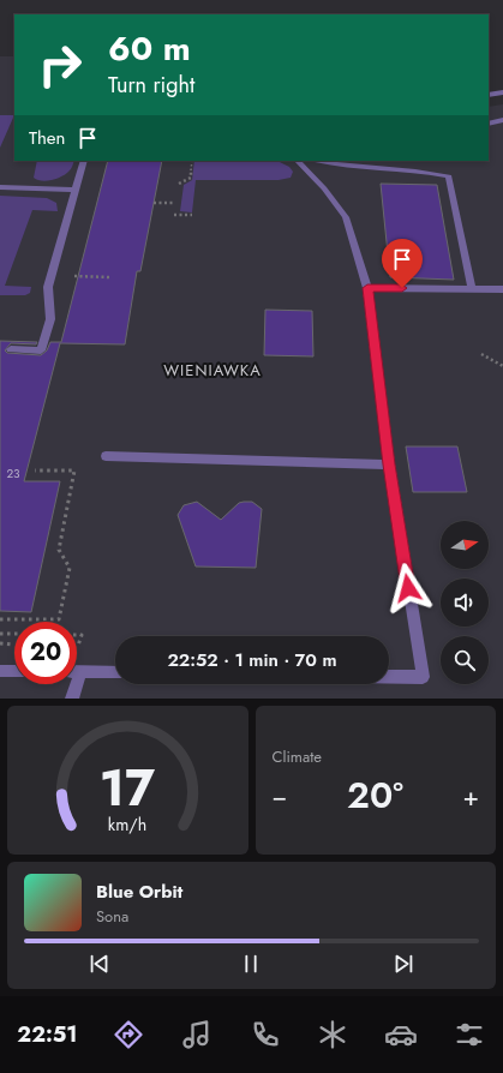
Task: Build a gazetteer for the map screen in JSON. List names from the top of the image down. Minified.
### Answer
{"districts":["WIENIAWKA"],"house_numbers":["23"],"north":"right","page":{"turn":["60 m","Turn right"],"then":"Then","limit":"20","trip":"22:52 · 1 min · 70 m","tile":"Climate","heat":["−","20°","+"],"song":["Blue Orbit","Sona"],"tabs":"22:51","gauge":["17","km/h"]}}
